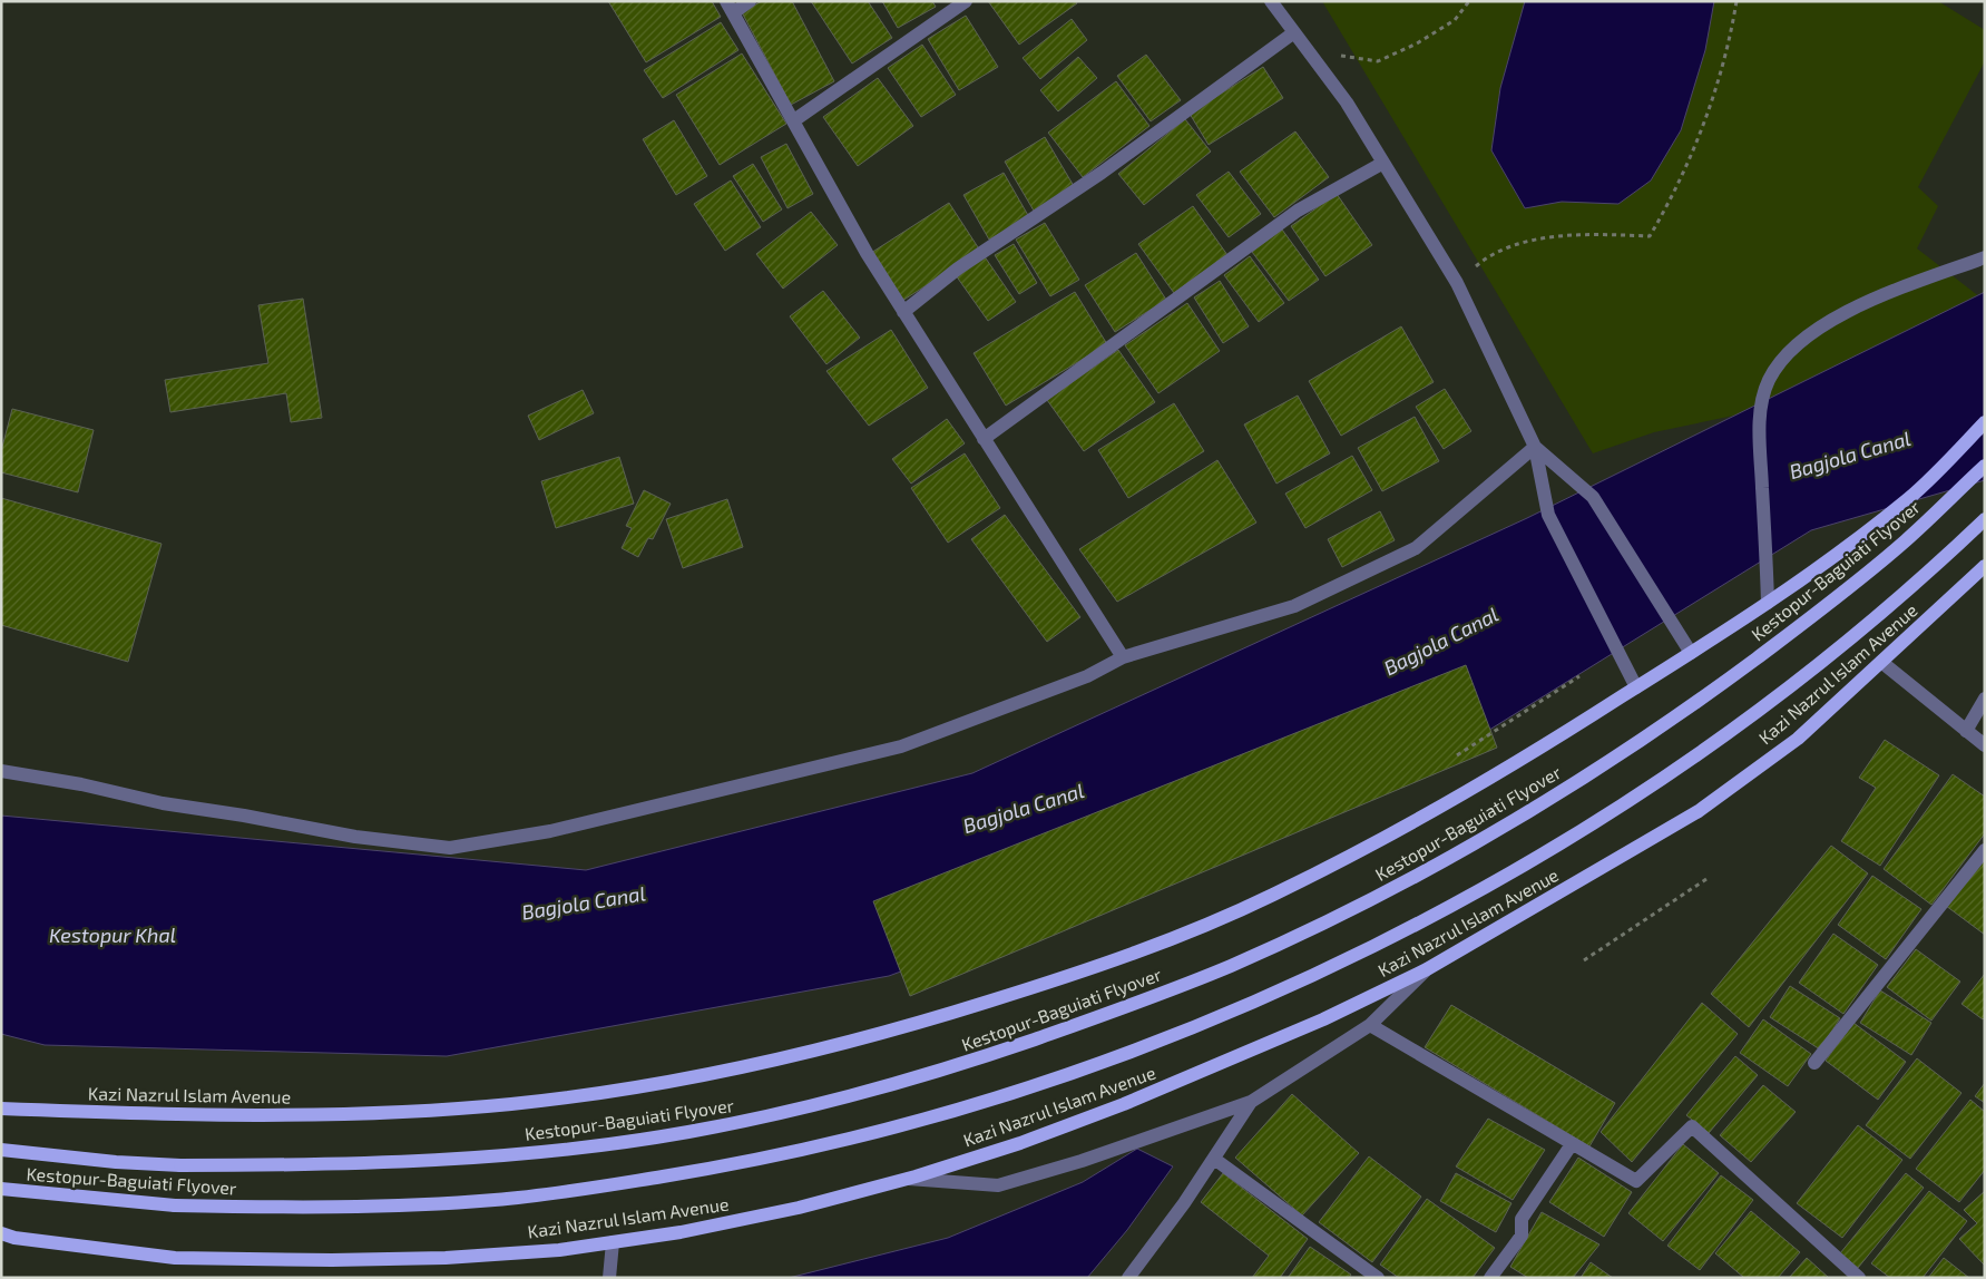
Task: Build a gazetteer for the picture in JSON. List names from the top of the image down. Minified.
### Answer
{"streets":{"main road":["Kestopur-Baguiati Flyover","Kazi Nazrul Islam Avenue"]},"water":["Bagjola Canal","Kestopur Khal"]}
